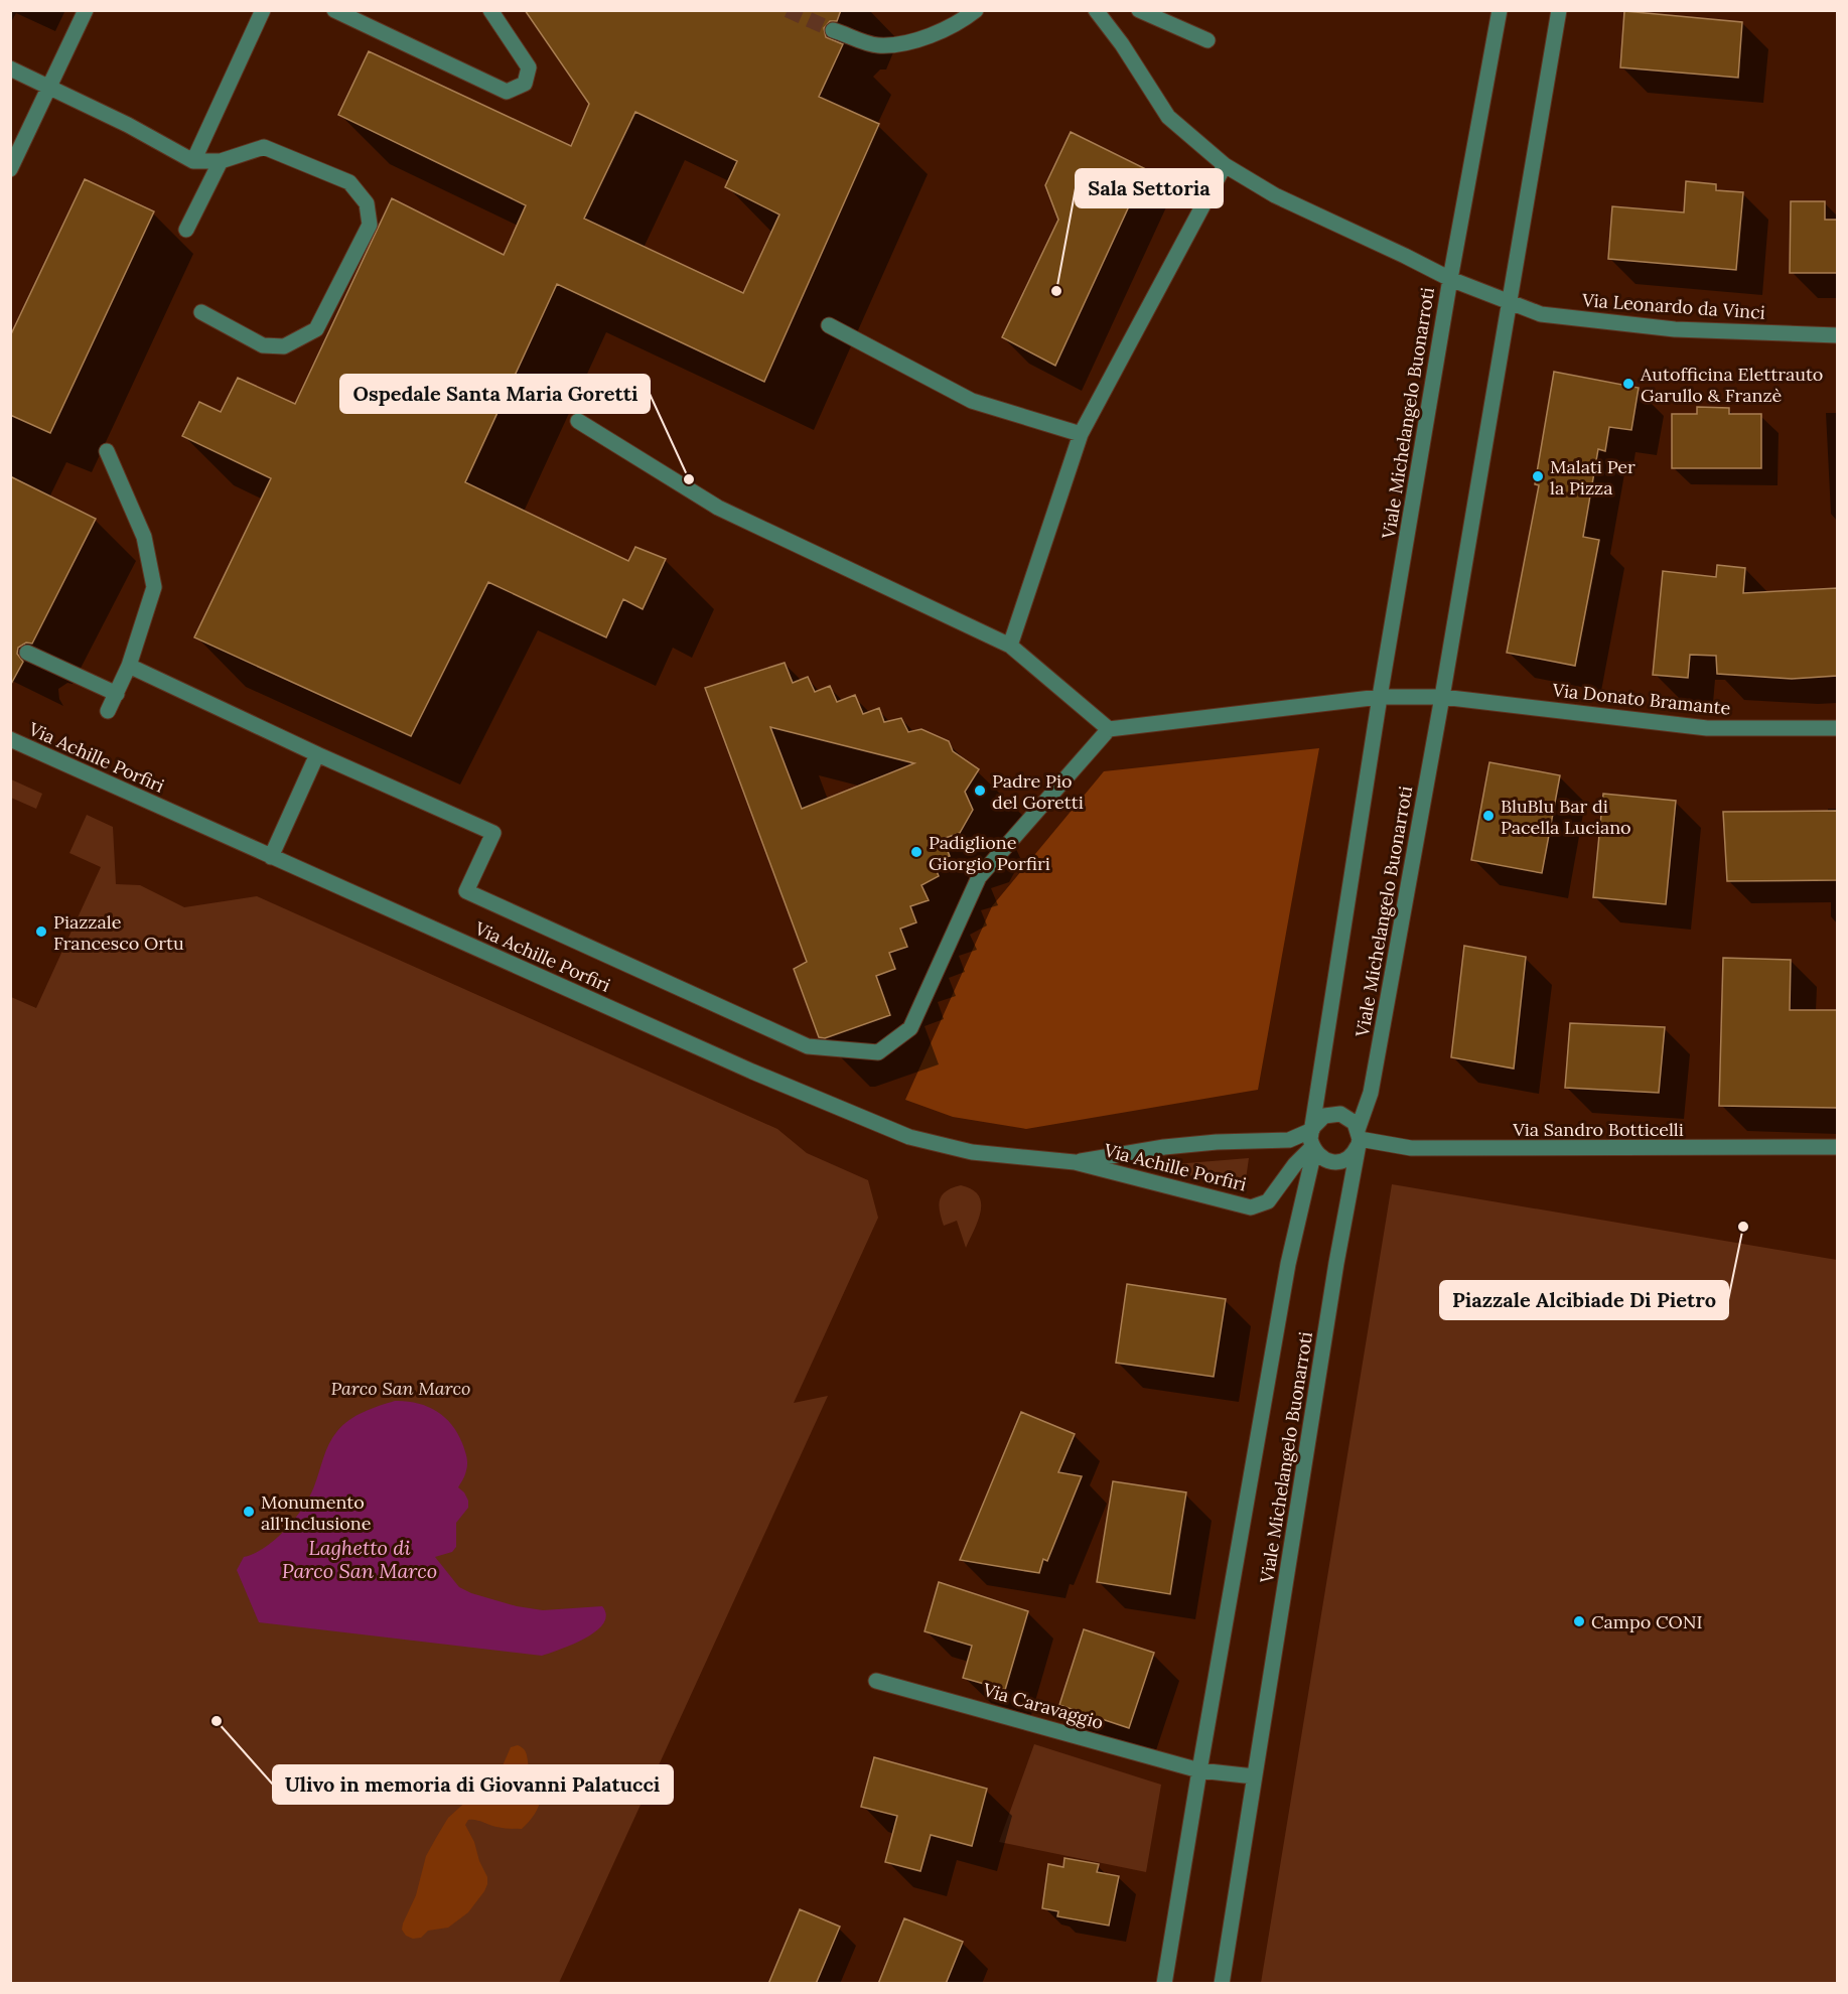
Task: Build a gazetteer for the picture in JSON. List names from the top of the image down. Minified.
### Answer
{"streets":{"street":["Via Leonardo da Vinci","Viale Michelangelo Buonarroti","Via Donato Bramante","Via Achille Porfiri","Via Sandro Botticelli","Via Caravaggio"]},"crossings":[["Via Leonardo da Vinci","Viale Michelangelo Buonarroti"],["Viale Michelangelo Buonarroti","Via Donato Bramante"],["Viale Michelangelo Buonarroti","Via Achille Porfiri"],["Viale Michelangelo Buonarroti","Via Sandro Botticelli"],["Viale Michelangelo Buonarroti","Via Caravaggio"],["Via Achille Porfiri","Via Sandro Botticelli"]],"water":["Laghetto di Parco San Marco"],"parks":["Parco San Marco"],"places":["Sala Settoria","Autofficina Elettrauto Garullo & Franzè","Malati Per la Pizza","Ospedale Santa Maria Goretti","Padre Pio del Goretti","BluBlu Bar di Pacella Luciano","Padiglione Giorgio Porfiri","Piazzale Francesco Ortu","Piazzale Alcibiade Di Pietro","Monumento all'Inclusione","Campo CONI","Ulivo in memoria di Giovanni Palatucci"]}
